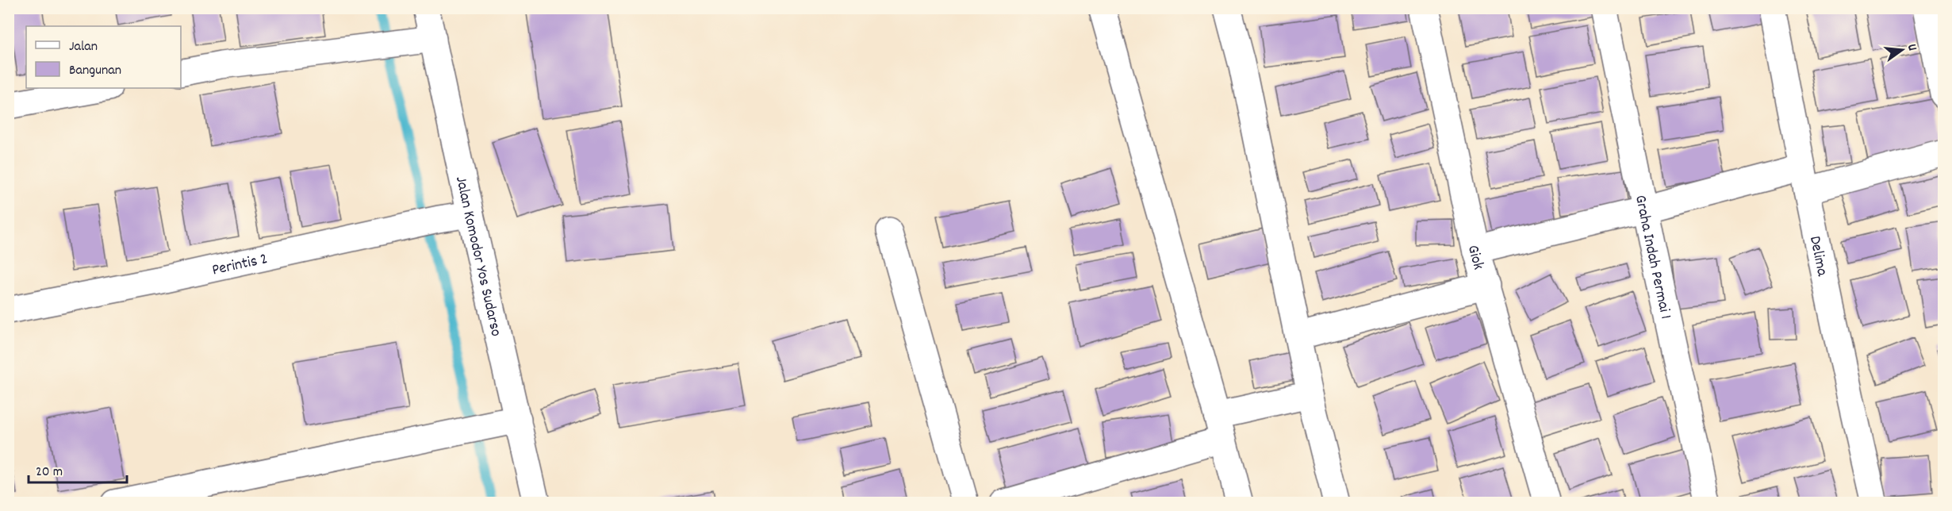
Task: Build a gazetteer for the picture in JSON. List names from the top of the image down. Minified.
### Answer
{"streets":{"street":["Jalan Komodor Yos Sudarso","Graha Indah Permai 1","Delima","Giok","Perintis 2"]},"crossings":[["Jalan Komodor Yos Sudarso","Perintis 2"]],"legend":["Jalan","Bangunan"],"scale_bar":"20 m","north":"right"}
